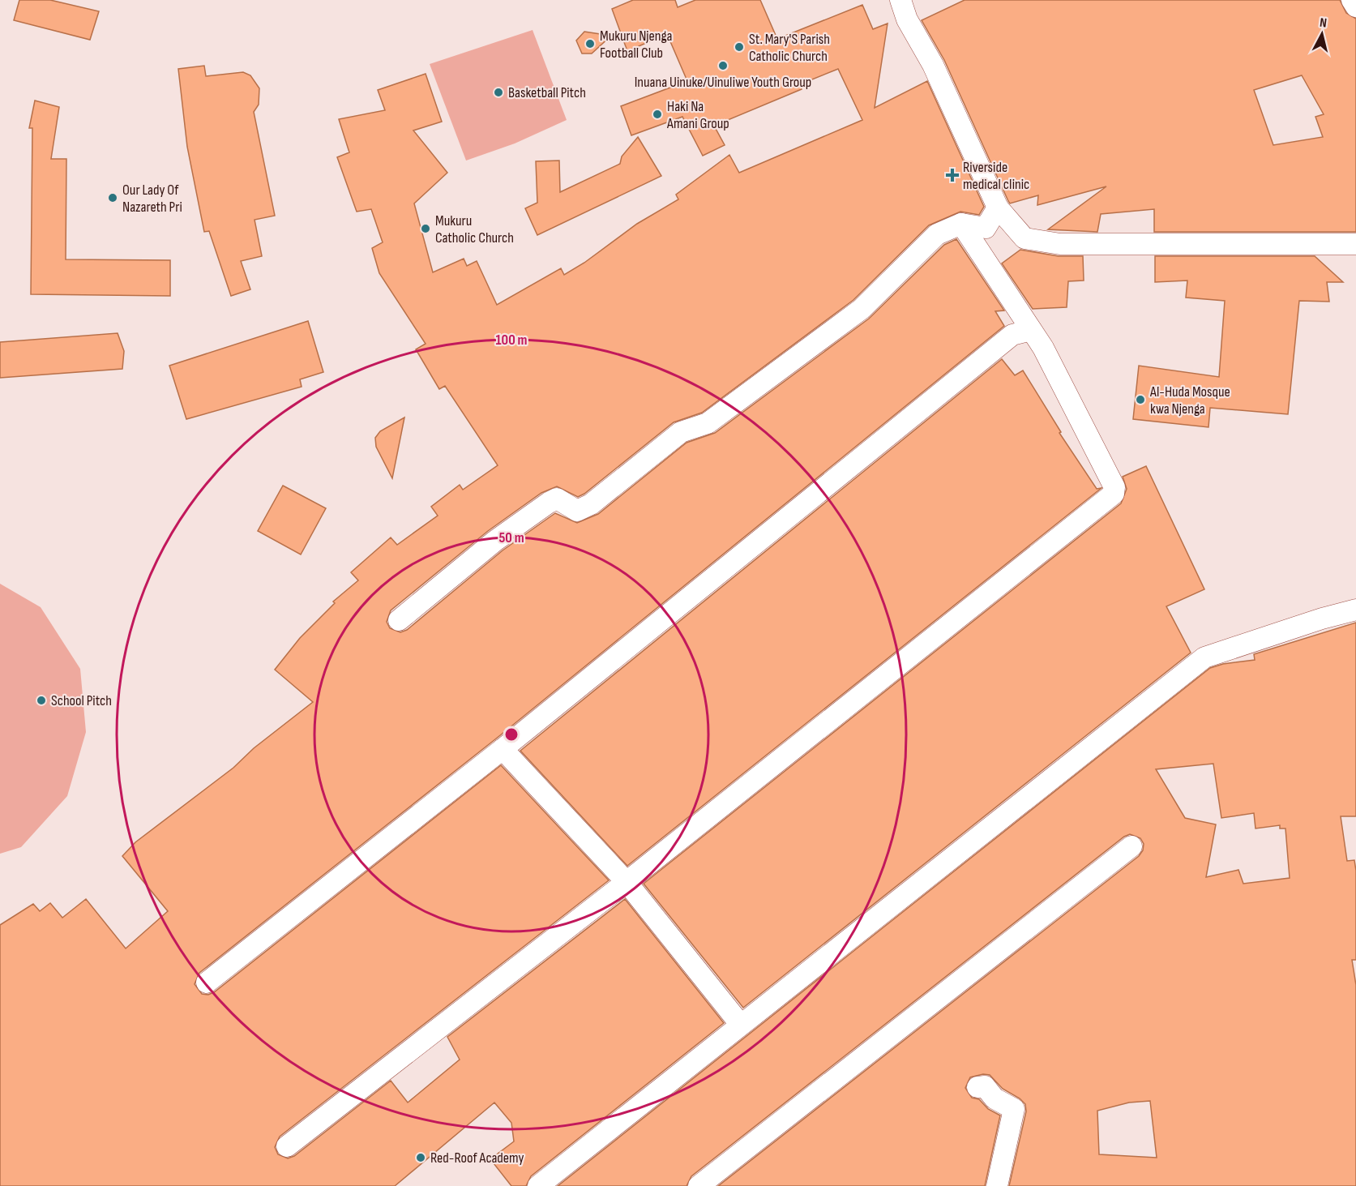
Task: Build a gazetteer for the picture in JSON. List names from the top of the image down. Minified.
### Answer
{"places":{"other":["Mukuru Njenga Football Club","St. Mary'S Parish Catholic Church","Inuana Uinuke/Uinuliwe Youth Group","Basketball Pitch","Haki Na Amani Group","Our Lady Of Nazareth Pri","Mukuru Catholic Church","Al-Huda Mosque kwa Njenga","School Pitch","Red-Roof Academy"],"health":["Riverside medical clinic"]},"north":"top","rings":["100 m","50 m"]}
